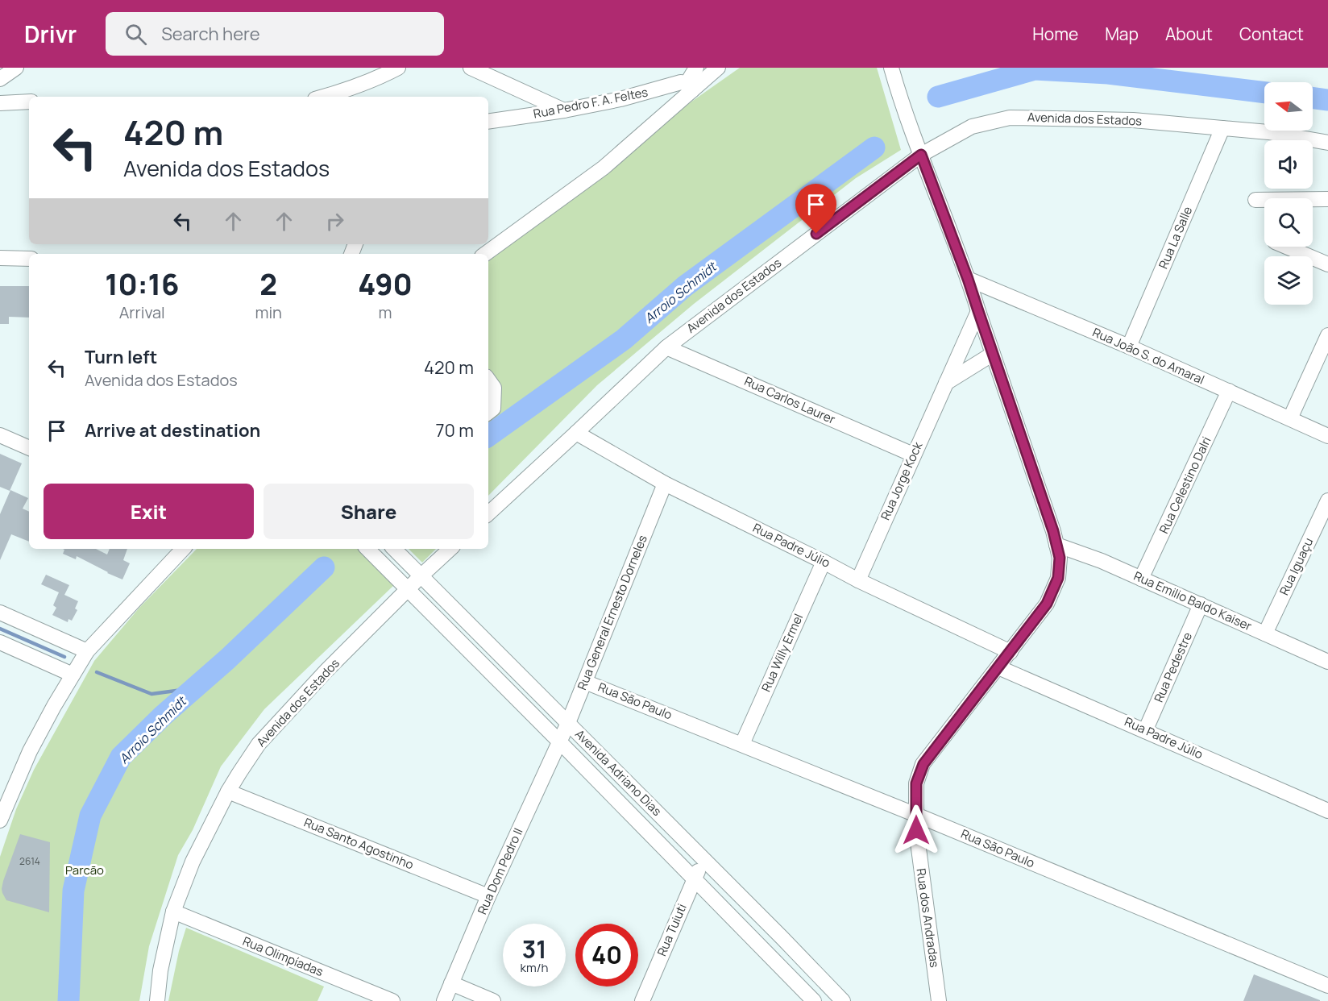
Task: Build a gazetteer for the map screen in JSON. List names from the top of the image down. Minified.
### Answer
{"streets":{"street":["Rua Pedro F. A. Feltes","Avenida dos Estados","Rua La Salle","Rua João S. do Amaral","Rua Carlos Laurer","Rua Jorge Kock","Rua Celestino Dalri","Rua Padre Júlio","Rua Iguaçu","Rua Emilio Baldo Kaiser","Rua General Ernesto Dorneles","Rua Willy Ermel","Rua Pedestre","Rua São Paulo","Avenida Adriano Dias","Rua Santo Agostinho","Rua Dom Pedro II","Rua dos Andradas","Rua Tuiuti","Rua Olimpíadas"]},"crossings":[["Avenida dos Estados","Rua La Salle"],["Avenida dos Estados","Rua Carlos Laurer"],["Avenida dos Estados","Rua Padre Júlio"],["Avenida dos Estados","Avenida Adriano Dias"],["Avenida dos Estados","Rua Santo Agostinho"],["Avenida dos Estados","Rua dos Andradas"],["Avenida dos Estados","Rua Olimpíadas"],["Rua La Salle","Rua João S. do Amaral"],["Rua João S. do Amaral","Rua Celestino Dalri"],["Rua João S. do Amaral","Rua dos Andradas"],["Rua Carlos Laurer","Rua Jorge Kock"],["Rua Jorge Kock","Rua Padre Júlio"],["Rua Jorge Kock","Rua dos Andradas"],["Rua Celestino Dalri","Rua Emilio Baldo Kaiser"],["Rua Padre Júlio","Rua General Ernesto Dorneles"],["Rua Padre Júlio","Rua Willy Ermel"],["Rua Padre Júlio","Rua Pedestre"],["Rua Padre Júlio","Rua dos Andradas"],["Rua Iguaçu","Rua Emilio Baldo Kaiser"],["Rua Emilio Baldo Kaiser","Rua Pedestre"],["Rua Emilio Baldo Kaiser","Rua dos Andradas"],["Rua General Ernesto Dorneles","Rua São Paulo"],["Rua General Ernesto Dorneles","Avenida Adriano Dias"],["Rua General Ernesto Dorneles","Rua Dom Pedro II"],["Rua Willy Ermel","Rua São Paulo"],["Rua São Paulo","Rua dos Andradas"],["Avenida Adriano Dias","Rua Dom Pedro II"],["Avenida Adriano Dias","Rua Tuiuti"],["Rua Santo Agostinho","Rua Dom Pedro II"]],"water":["Arroio Schmidt"],"parks":["Parcão"],"house_numbers":["2614"],"north":"left","page":{"header":"Drivr","search":"Search here","nav":["Home","Map","About","Contact"],"turn":["420 m","Avenida dos Estados"],"eta":["10:16","Arrival","2","min","490","m"],"list":[{"name":"Turn left","note":"Avenida dos Estados","value":"420 m"},{"name":"Arrive at destination","value":"70 m"}],"buttons":["Exit","Share"],"speed":"31 km/h","limit":"40"}}
